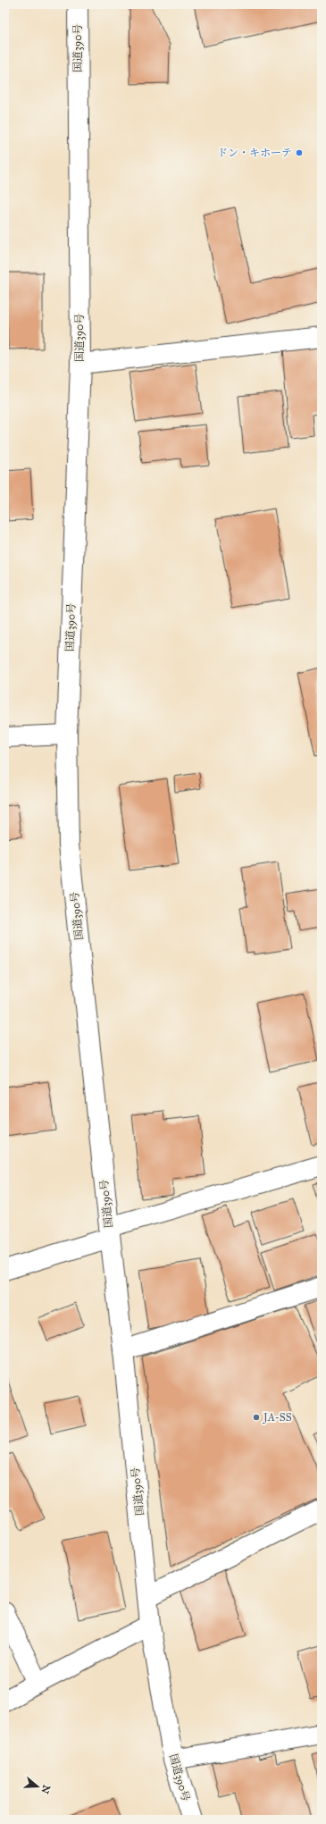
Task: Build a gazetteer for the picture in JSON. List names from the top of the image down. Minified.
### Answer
{"streets":{"main road":["国道390号"]},"places":["ドン・キホーテ","JA-SS"],"north":"right"}
